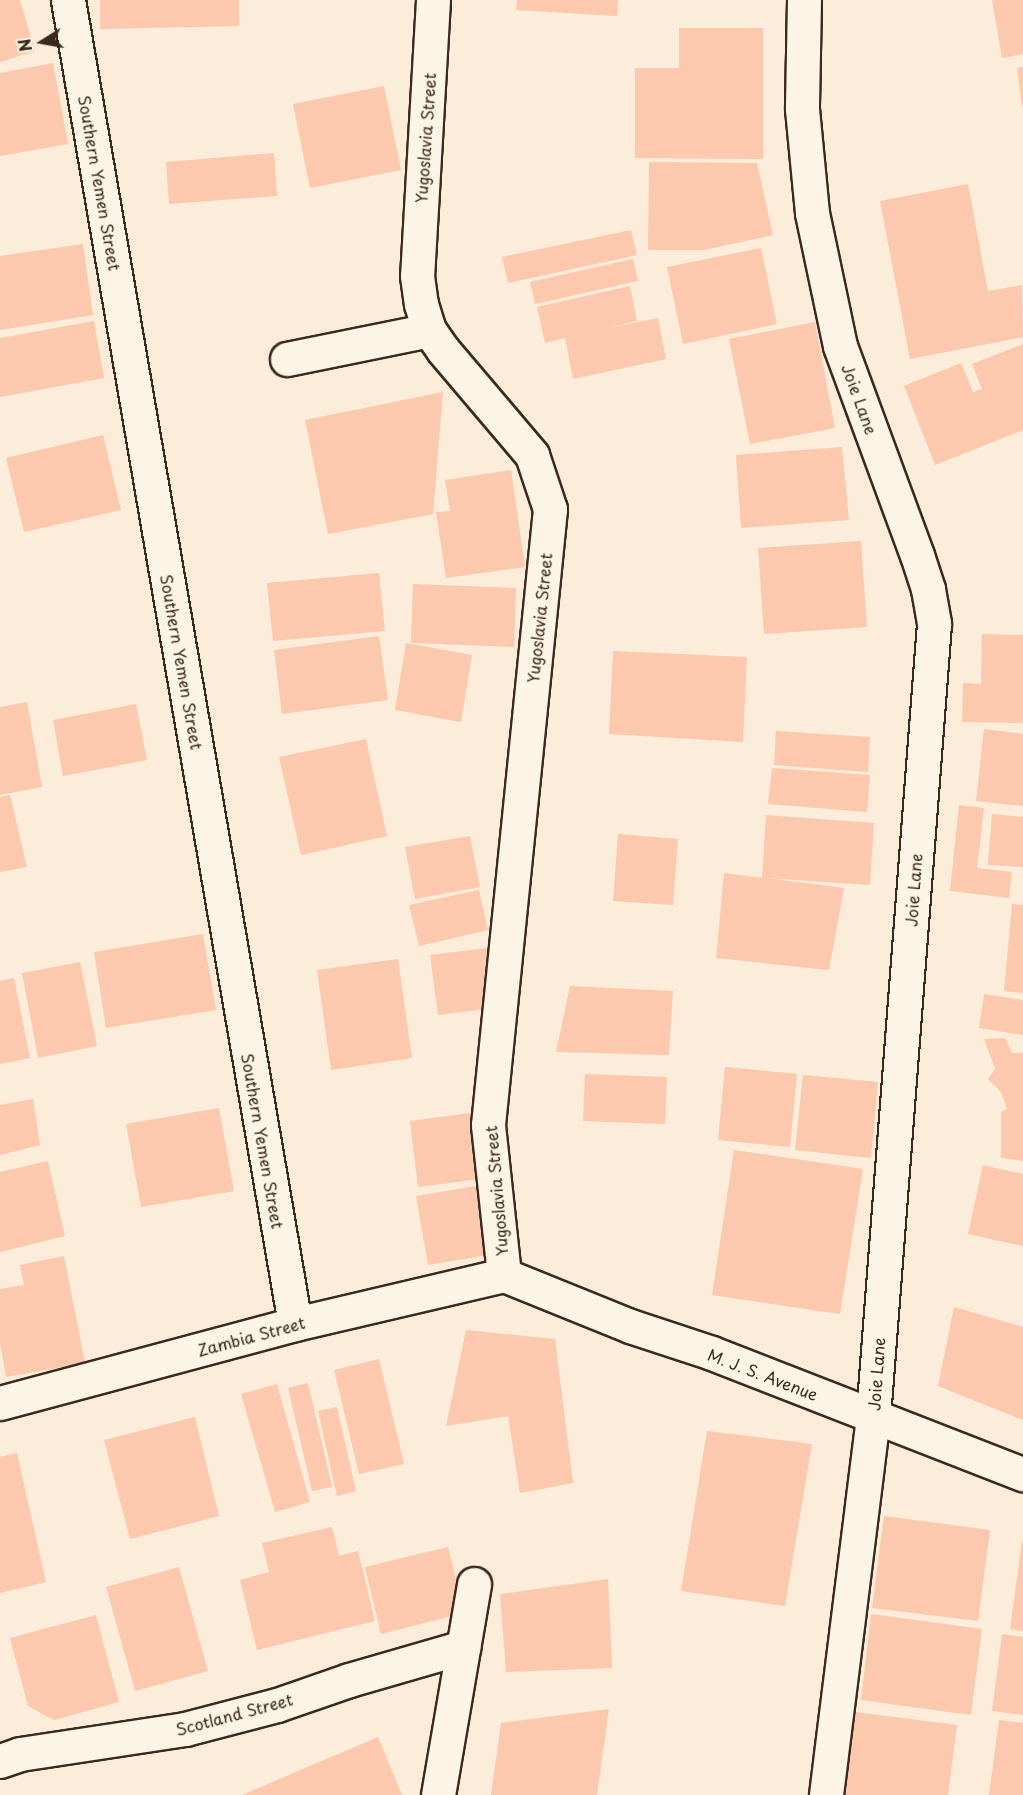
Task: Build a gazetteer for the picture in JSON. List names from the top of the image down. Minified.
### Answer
{"streets":{"street":["Yugoslavia Street","Southern Yemen Street","Joie Lane","Zambia Street","M. J. S. Avenue","Scotland Street"]},"crossings":[["Yugoslavia Street","Zambia Street"],["Yugoslavia Street","M. J. S. Avenue"],["Southern Yemen Street","Zambia Street"],["Joie Lane","M. J. S. Avenue"],["Zambia Street","M. J. S. Avenue"]],"north":"left"}
